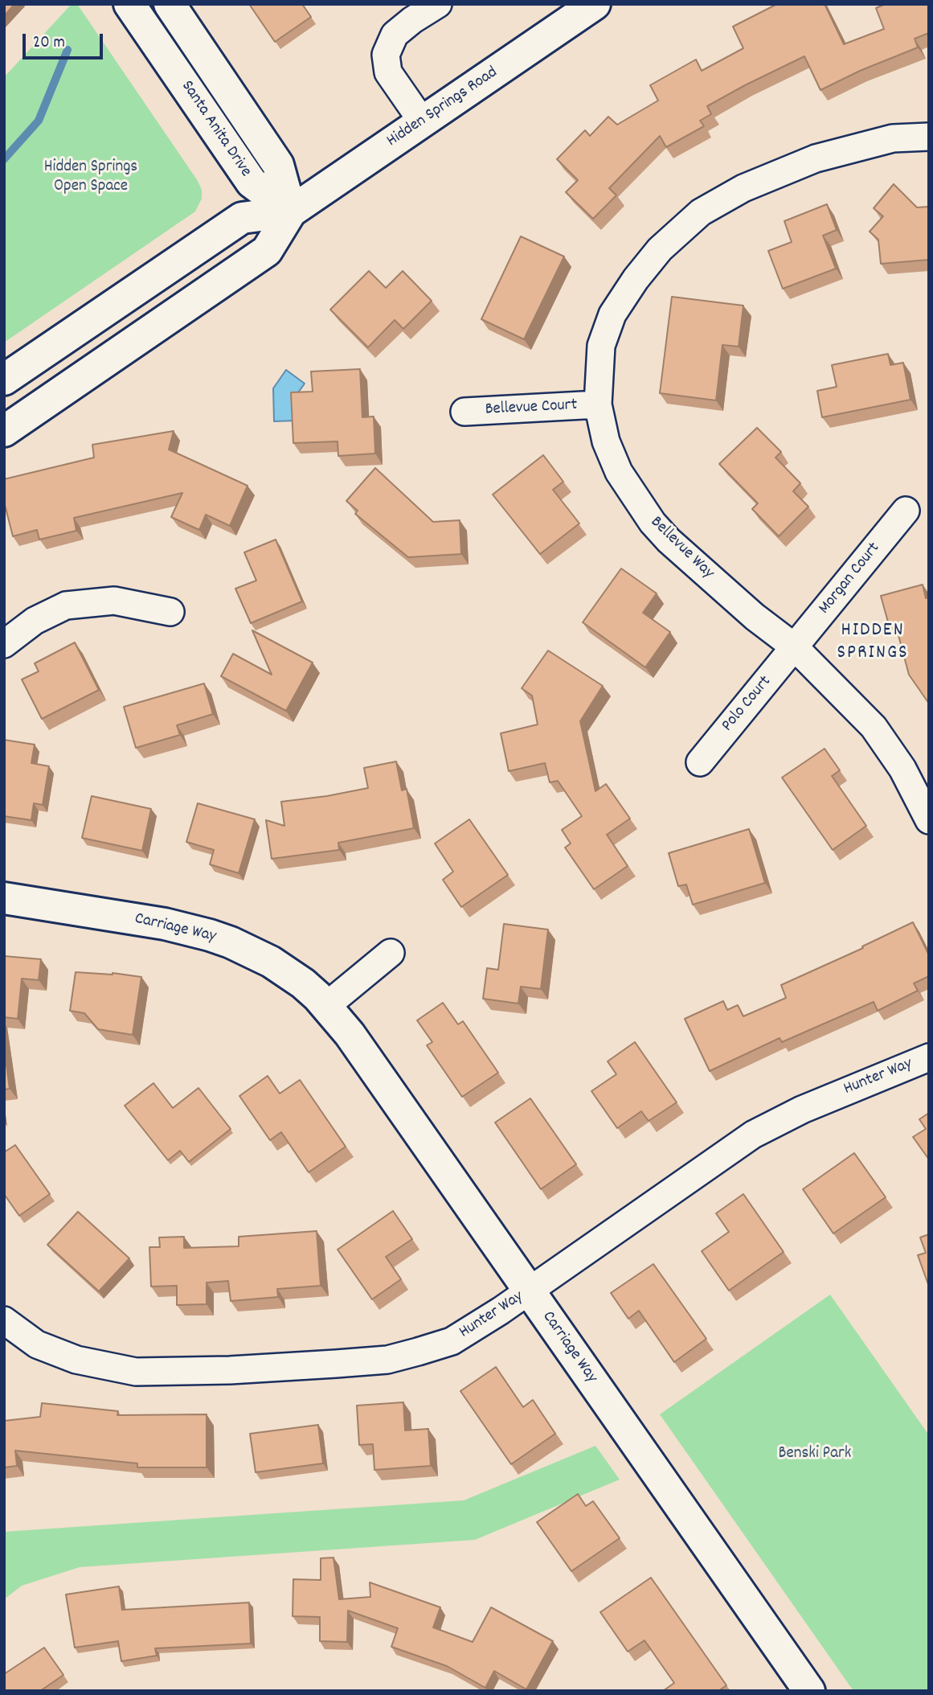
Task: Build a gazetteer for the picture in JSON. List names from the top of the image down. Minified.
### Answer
{"streets":{"main road":["Hidden Springs Road","Santa Anita Drive","Carriage Way"],"street":["Bellevue Court","Bellevue Way","Morgan Court","Polo Court","Hunter Way"]},"crossings":[["Hidden Springs Road","Santa Anita Drive"],["Bellevue Court","Bellevue Way"],["Bellevue Way","Morgan Court"],["Bellevue Way","Polo Court"],["Morgan Court","Polo Court"],["Carriage Way","Hunter Way"]],"districts":["HIDDEN SPRINGS"],"parks":["Hidden Springs Open Space","Benski Park"],"scale_bar":"20 m"}
